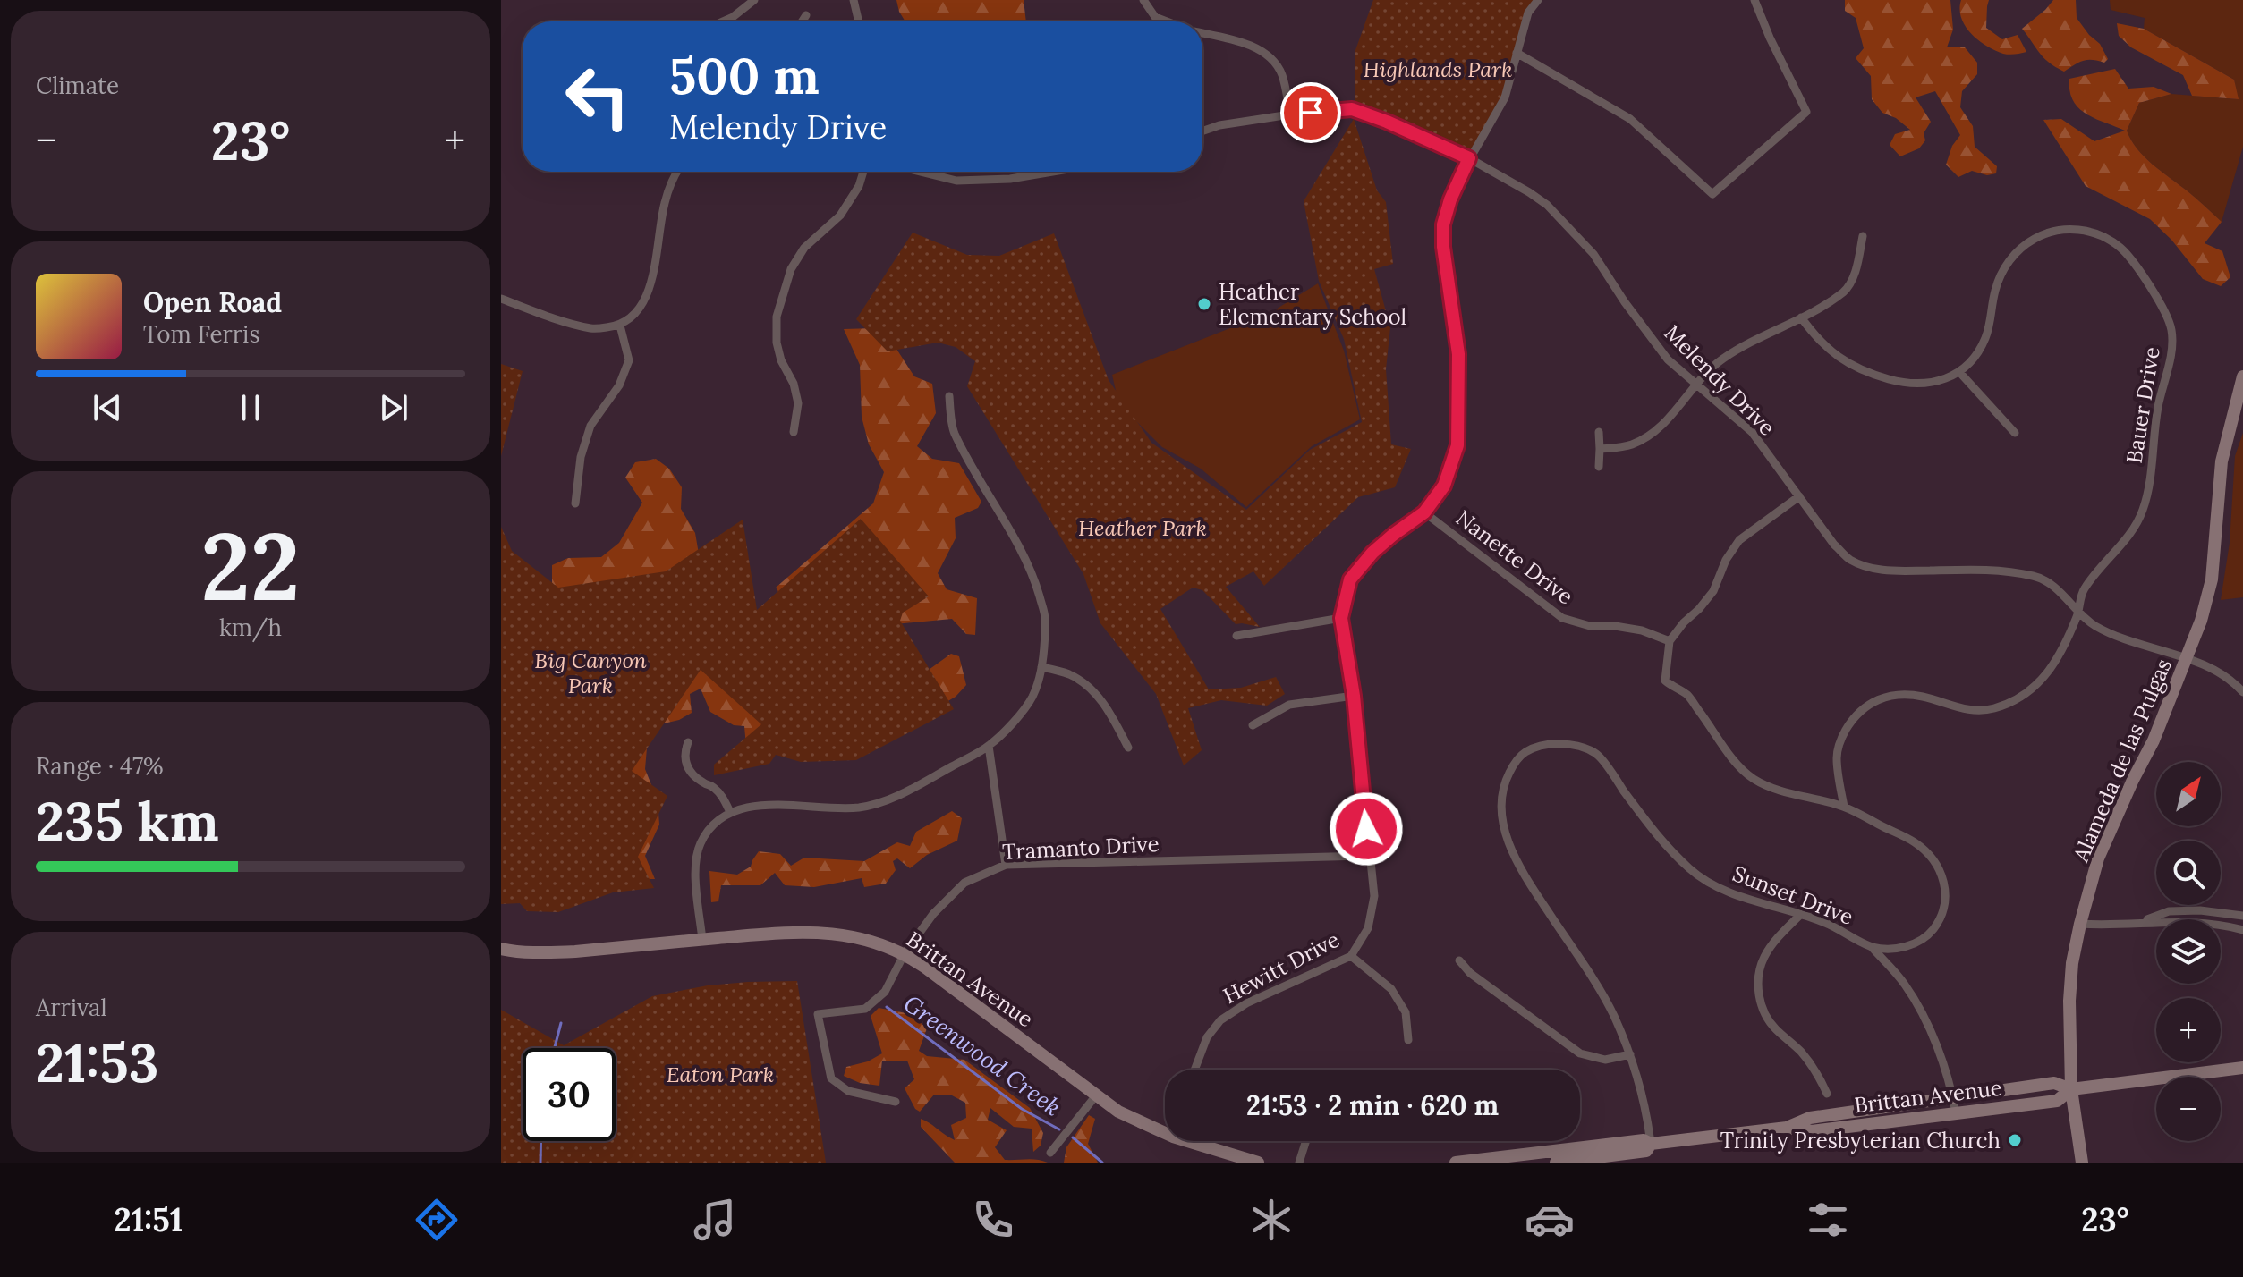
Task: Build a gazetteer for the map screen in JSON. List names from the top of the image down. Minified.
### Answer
{"streets":{"main road":["Alameda de las Pulgas","Brittan Avenue"],"street":["Melendy Drive","Bauer Drive","Nanette Drive","Tramanto Drive","Sunset Drive","Hewitt Drive"]},"crossings":[["Melendy Drive","Bauer Drive"],["Melendy Drive","Alameda de las Pulgas"],["Melendy Drive","Hewitt Drive"],["Bauer Drive","Sunset Drive"],["Nanette Drive","Sunset Drive"],["Nanette Drive","Hewitt Drive"],["Alameda de las Pulgas","Brittan Avenue"],["Tramanto Drive","Hewitt Drive"],["Tramanto Drive","Brittan Avenue"],["Sunset Drive","Brittan Avenue"]],"water":["Greenwood Creek"],"parks":["Highlands Park","Heather Park","Big Canyon Park","Eaton Park"],"places":["Heather Elementary School","Trinity Presbyterian Church"],"north":"top right","page":{"tile":["Climate",["22","km/h"],["Range · 47%","235 km"],["Arrival","21:53"]],"turn":["500 m","Melendy Drive"],"heat":["−","23°","+"],"song":["Open Road","Tom Ferris"],"map_buttons":["+","−"],"limit":"30","trip":"21:53 · 2 min · 620 m","tabs":["21:51","23°"]}}
